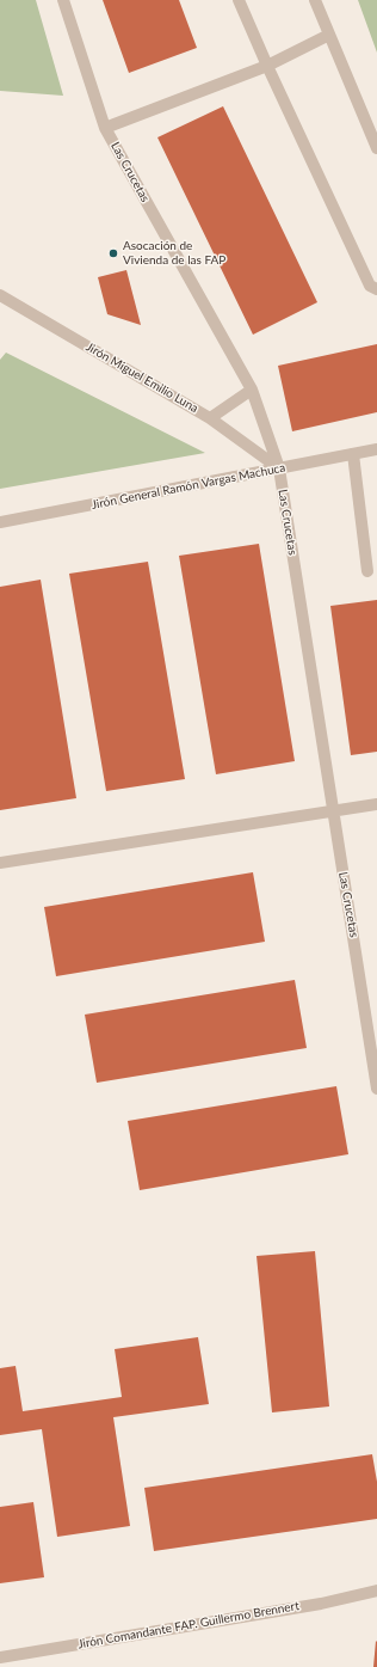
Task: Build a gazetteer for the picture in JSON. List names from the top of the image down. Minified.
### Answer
{"streets":{"street":["Las Crucetas","Jirón Miguel Emilio Luna","Jirón General Ramón Vargas Machuca","Jirón Comandante FAP. Guillermo Brennert"]},"crossings":[["Las Crucetas","Jirón Miguel Emilio Luna"],["Las Crucetas","Jirón General Ramón Vargas Machuca"],["Jirón Miguel Emilio Luna","Jirón General Ramón Vargas Machuca"]],"places":["Asocación de Vivienda de las FAP"]}
